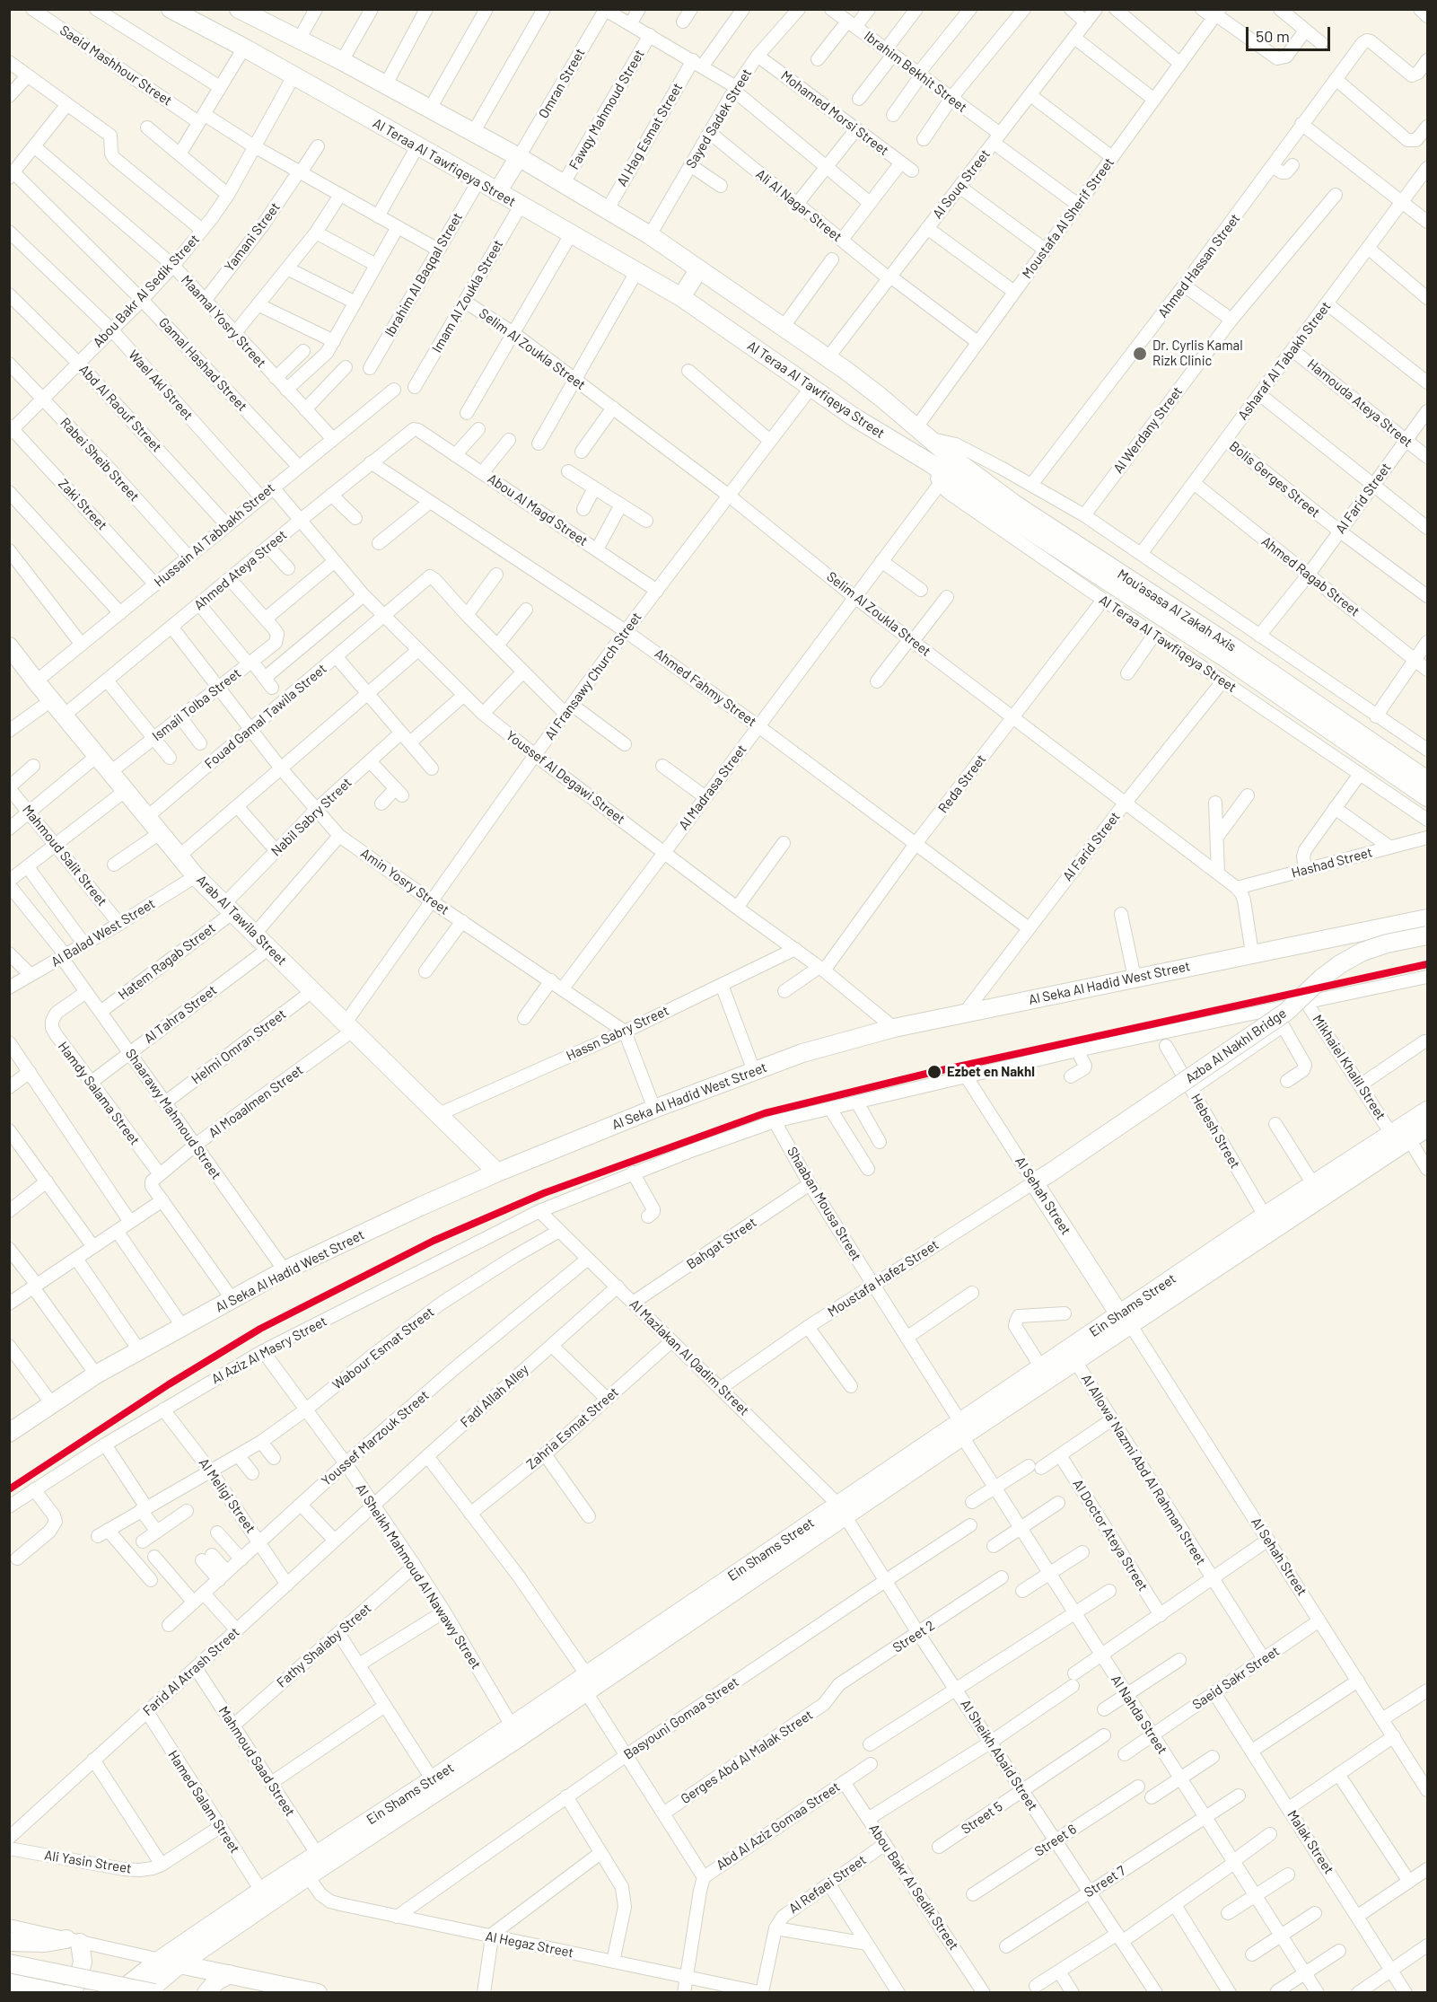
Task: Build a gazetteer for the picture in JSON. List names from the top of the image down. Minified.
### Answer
{"streets":{"main road":["Al Teraa Al Tawfiqeya Street","Mou'asasa Al Zakah Axis","Arab Al Tawila Street","Al Seka Al Hadid West Street","Azba Al Nakhl Bridge","Al Sehah Street","Ein Shams Street"],"street":["Saeid Mashhour Street","Ibrahim Bekhit Street","Omran Street","Fawqy Mahmoud Street","Mohamed Morsi Street","Sayed Sadek Street","Al Hag Esmat Street","Al Souq Street","Ali Al Nagar Street","Moustafa Al Sherif Street","Yamani Street","Ahmed Hassan Street","Ibrahim Al Baqqal Street","Abou Bakr Al Sedik Street","Imam Al Zoukla Street","Maamal Yosry Street","Selim Al Zoukla Street","Asharaf Al Tabakh Street","Gamal Hashad Street","Wael Akl Street","Hamouda Ateya Street","Abd Al Raouf Street","Al Werdany Street","Rabei Sheib Street","Bolis Gerges Street","Al Farid Street","Zaki Street","Abou Al Magd Street","Hussain Al Tabbakh Street","Ahmed Ateya Street","Ahmed Ragab Street","Al Fransawy Church Street","Ahmed Fahmy Street","Ismail Tolba Street","Fouad Gamal Tawila Street","Youssef Al Degawi Street","Reda Street","Al Madrasa Street","Nabil Sabry Street","Mahmoud Salit Street","Hashad Street","Amin Yosry Street","Al Balad West Street","Hatem Ragab Street","Al Tahra Street","Hassn Sabry Street","Helmi Omran Street","Mikhaiel Khalil Street","Hamdy Salama Street","Al Moaalmen Street","Shaarawy Mahmoud Street","Hebesh Street","Shaaban Mousa Street","Bahgat Street","Moustafa Hafez Street","Wabour Esmat Street","Al Aziz Al Masry Street","Al Mazlakan Al Qadim Street","Fadl Allah Alley","Zahria Esmat Street","Youssef Marzouk Street","Al Allowa' Nazmi Abd Al Rahman Street","Al Meligi Street","Al Doctor Ateya Street","Al Sheikh Mahmoud Al Nawawy Street","Street 2","Fathy Shalaby Street","Farid Al Atrash Street","Saeid Sakr Street","Al Nahda Street","Basyouni Gomaa Street","Al Sheikh Abaid Street","Gerges Abd Al Malak Street","Mahmoud Saad Street","Hamed Salam Street","Street 5","Abd Al Aziz Gomaa Street","Street 6","Malak Street","Ali Yasin Street","Street 7","Al Refaei Street","Al Hegaz Street"]},"crossings":[["Ibrahim Bekhit Street","Al Souq Street"],["Ibrahim Bekhit Street","Moustafa Al Sherif Street"],["Omran Street","Al Teraa Al Tawfiqeya Street"],["Fawqy Mahmoud Street","Al Teraa Al Tawfiqeya Street"],["Mohamed Morsi Street","Sayed Sadek Street"],["Sayed Sadek Street","Al Teraa Al Tawfiqeya Street"],["Sayed Sadek Street","Ali Al Nagar Street"],["Al Hag Esmat Street","Al Teraa Al Tawfiqeya Street"],["Al Teraa Al Tawfiqeya Street","Al Souq Street"],["Al Teraa Al Tawfiqeya Street","Moustafa Al Sherif Street"],["Al Teraa Al Tawfiqeya Street","Ahmed Hassan Street"],["Al Teraa Al Tawfiqeya Street","Ibrahim Al Baqqal Street"],["Al Teraa Al Tawfiqeya Street","Abou Bakr Al Sedik Street"],["Al Teraa Al Tawfiqeya Street","Imam Al Zoukla Street"],["Al Teraa Al Tawfiqeya Street","Asharaf Al Tabakh Street"],["Al Teraa Al Tawfiqeya Street","Al Werdany Street"],["Al Teraa Al Tawfiqeya Street","Al Farid Street"],["Al Teraa Al Tawfiqeya Street","Mou'asasa Al Zakah Axis"],["Al Teraa Al Tawfiqeya Street","Al Fransawy Church Street"],["Al Teraa Al Tawfiqeya Street","Reda Street"],["Al Teraa Al Tawfiqeya Street","Al Madrasa Street"],["Al Souq Street","Ali Al Nagar Street"],["Ali Al Nagar Street","Moustafa Al Sherif Street"],["Moustafa Al Sherif Street","Mou'asasa Al Zakah Axis"],["Yamani Street","Maamal Yosry Street"],["Abou Bakr Al Sedik Street","Maamal Yosry Street"],["Abou Bakr Al Sedik Street","Gamal Hashad Street"],["Abou Bakr Al Sedik Street","Wael Akl Street"],["Abou Bakr Al Sedik Street","Abd Al Raouf Street"],["Abou Bakr Al Sedik Street","Rabei Sheib Street"],["Abou Bakr Al Sedik Street","Zaki Street"],["Abou Bakr Al Sedik Street","Abd Al Aziz Gomaa Street"],["Abou Bakr Al Sedik Street","Al Refaei Street"],["Imam Al Zoukla Street","Selim Al Zoukla Street"],["Maamal Yosry Street","Hussain Al Tabbakh Street"],["Selim Al Zoukla Street","Al Farid Street"],["Selim Al Zoukla Street","Al Fransawy Church Street"],["Selim Al Zoukla Street","Reda Street"],["Selim Al Zoukla Street","Al Madrasa Street"],["Selim Al Zoukla Street","Hashad Street"],["Asharaf Al Tabakh Street","Hamouda Ateya Street"],["Asharaf Al Tabakh Street","Bolis Gerges Street"],["Asharaf Al Tabakh Street","Ahmed Ragab Street"],["Gamal Hashad Street","Hussain Al Tabbakh Street"],["Wael Akl Street","Hussain Al Tabbakh Street"],["Hamouda Ateya Street","Al Farid Street"],["Abd Al Raouf Street","Hussain Al Tabbakh Street"],["Rabei Sheib Street","Hussain Al Tabbakh Street"],["Bolis Gerges Street","Al Farid Street"],["Al Farid Street","Ahmed Ragab Street"],["Al Farid Street","Ahmed Fahmy Street"],["Al Farid Street","Al Seka Al Hadid West Street"],["Zaki Street","Hussain Al Tabbakh Street"],["Abou Al Magd Street","Ahmed Ateya Street"],["Abou Al Magd Street","Al Fransawy Church Street"],["Hussain Al Tabbakh Street","Youssef Al Degawi Street"],["Hussain Al Tabbakh Street","Arab Al Tawila Street"],["Ahmed Ateya Street","Ahmed Fahmy Street"],["Ahmed Ateya Street","Youssef Al Degawi Street"],["Ahmed Ateya Street","Amin Yosry Street"],["Ahmed Ateya Street","Arab Al Tawila Street"],["Al Fransawy Church Street","Ahmed Fahmy Street"],["Al Fransawy Church Street","Youssef Al Degawi Street"],["Al Fransawy Church Street","Amin Yosry Street"],["Al Fransawy Church Street","Arab Al Tawila Street"],["Al Fransawy Church Street","Al Moaalmen Street"],["Ahmed Fahmy Street","Reda Street"],["Ahmed Fahmy Street","Al Madrasa Street"],["Ismail Tolba Street","Amin Yosry Street"],["Ismail Tolba Street","Arab Al Tawila Street"],["Fouad Gamal Tawila Street","Youssef Al Degawi Street"],["Fouad Gamal Tawila Street","Amin Yosry Street"],["Fouad Gamal Tawila Street","Arab Al Tawila Street"],["Youssef Al Degawi Street","Reda Street"],["Youssef Al Degawi Street","Al Madrasa Street"],["Youssef Al Degawi Street","Al Seka Al Hadid West Street"],["Youssef Al Degawi Street","Hassn Sabry Street"],["Al Madrasa Street","Amin Yosry Street"],["Nabil Sabry Street","Amin Yosry Street"],["Nabil Sabry Street","Arab Al Tawila Street"],["Nabil Sabry Street","Hatem Ragab Street"],["Mahmoud Salit Street","Al Balad West Street"],["Amin Yosry Street","Hassn Sabry Street"],["Arab Al Tawila Street","Al Balad West Street"],["Arab Al Tawila Street","Hatem Ragab Street"],["Arab Al Tawila Street","Al Seka Al Hadid West Street"],["Arab Al Tawila Street","Al Tahra Street"],["Arab Al Tawila Street","Hassn Sabry Street"],["Arab Al Tawila Street","Helmi Omran Street"],["Arab Al Tawila Street","Al Moaalmen Street"],["Al Balad West Street","Shaarawy Mahmoud Street"],["Hatem Ragab Street","Shaarawy Mahmoud Street"],["Al Seka Al Hadid West Street","Shaarawy Mahmoud Street"],["Al Tahra Street","Hamdy Salama Street"],["Al Tahra Street","Shaarawy Mahmoud Street"],["Azba Al Nakhl Bridge","Al Sehah Street"],["Azba Al Nakhl Bridge","Moustafa Hafez Street"],["Helmi Omran Street","Shaarawy Mahmoud Street"],["Mikhaiel Khalil Street","Ein Shams Street"],["Mikhaiel Khalil Street","Al Aziz Al Masry Street"],["Hamdy Salama Street","Al Moaalmen Street"],["Hamdy Salama Street","Shaarawy Mahmoud Street"],["Al Moaalmen Street","Shaarawy Mahmoud Street"],["Hebesh Street","Ein Shams Street"],["Al Sehah Street","Moustafa Hafez Street"],["Al Sehah Street","Ein Shams Street"],["Al Sehah Street","Al Aziz Al Masry Street"],["Al Sehah Street","Saeid Sakr Street"],["Shaaban Mousa Street","Bahgat Street"],["Shaaban Mousa Street","Moustafa Hafez Street"],["Shaaban Mousa Street","Ein Shams Street"],["Shaaban Mousa Street","Al Aziz Al Masry Street"],["Shaaban Mousa Street","Al Nahda Street"],["Bahgat Street","Al Mazlakan Al Qadim Street"],["Moustafa Hafez Street","Al Mazlakan Al Qadim Street"],["Ein Shams Street","Al Mazlakan Al Qadim Street"],["Ein Shams Street","Al Allowa' Nazmi Abd Al Rahman Street"],["Ein Shams Street","Al Sheikh Mahmoud Al Nawawy Street"],["Ein Shams Street","Al Nahda Street"],["Ein Shams Street","Al Sheikh Abaid Street"],["Ein Shams Street","Mahmoud Saad Street"],["Ein Shams Street","Hamed Salam Street"],["Ein Shams Street","Al Hegaz Street"],["Wabour Esmat Street","Al Mazlakan Al Qadim Street"],["Wabour Esmat Street","Al Meligi Street"],["Wabour Esmat Street","Al Sheikh Mahmoud Al Nawawy Street"],["Al Aziz Al Masry Street","Al Mazlakan Al Qadim Street"],["Al Aziz Al Masry Street","Al Meligi Street"],["Al Aziz Al Masry Street","Al Sheikh Mahmoud Al Nawawy Street"],["Al Mazlakan Al Qadim Street","Fadl Allah Alley"],["Al Mazlakan Al Qadim Street","Zahria Esmat Street"],["Al Mazlakan Al Qadim Street","Youssef Marzouk Street"],["Al Mazlakan Al Qadim Street","Al Sheikh Abaid Street"],["Fadl Allah Alley","Al Sheikh Mahmoud Al Nawawy Street"],["Fadl Allah Alley","Farid Al Atrash Street"],["Youssef Marzouk Street","Al Meligi Street"],["Youssef Marzouk Street","Al Sheikh Mahmoud Al Nawawy Street"],["Al Allowa' Nazmi Abd Al Rahman Street","Saeid Sakr Street"],["Al Meligi Street","Farid Al Atrash Street"],["Al Sheikh Mahmoud Al Nawawy Street","Fathy Shalaby Street"],["Al Sheikh Mahmoud Al Nawawy Street","Farid Al Atrash Street"],["Street 2","Al Sheikh Abaid Street"],["Street 2","Gerges Abd Al Malak Street"],["Fathy Shalaby Street","Mahmoud Saad Street"],["Farid Al Atrash Street","Mahmoud Saad Street"],["Farid Al Atrash Street","Hamed Salam Street"],["Saeid Sakr Street","Al Nahda Street"],["Saeid Sakr Street","Malak Street"],["Al Nahda Street","Street 7"],["Basyouni Gomaa Street","Al Sheikh Abaid Street"],["Basyouni Gomaa Street","Al Hegaz Street"],["Al Sheikh Abaid Street","Street 5"],["Al Sheikh Abaid Street","Street 6"],["Al Sheikh Abaid Street","Street 7"],["Hamed Salam Street","Ali Yasin Street"],["Abd Al Aziz Gomaa Street","Al Hegaz Street"]],"places":["Dr. Cyrlis Kamal Rizk Clinic","Ezbet en Nakhl"],"scale_bar":"50 m"}
